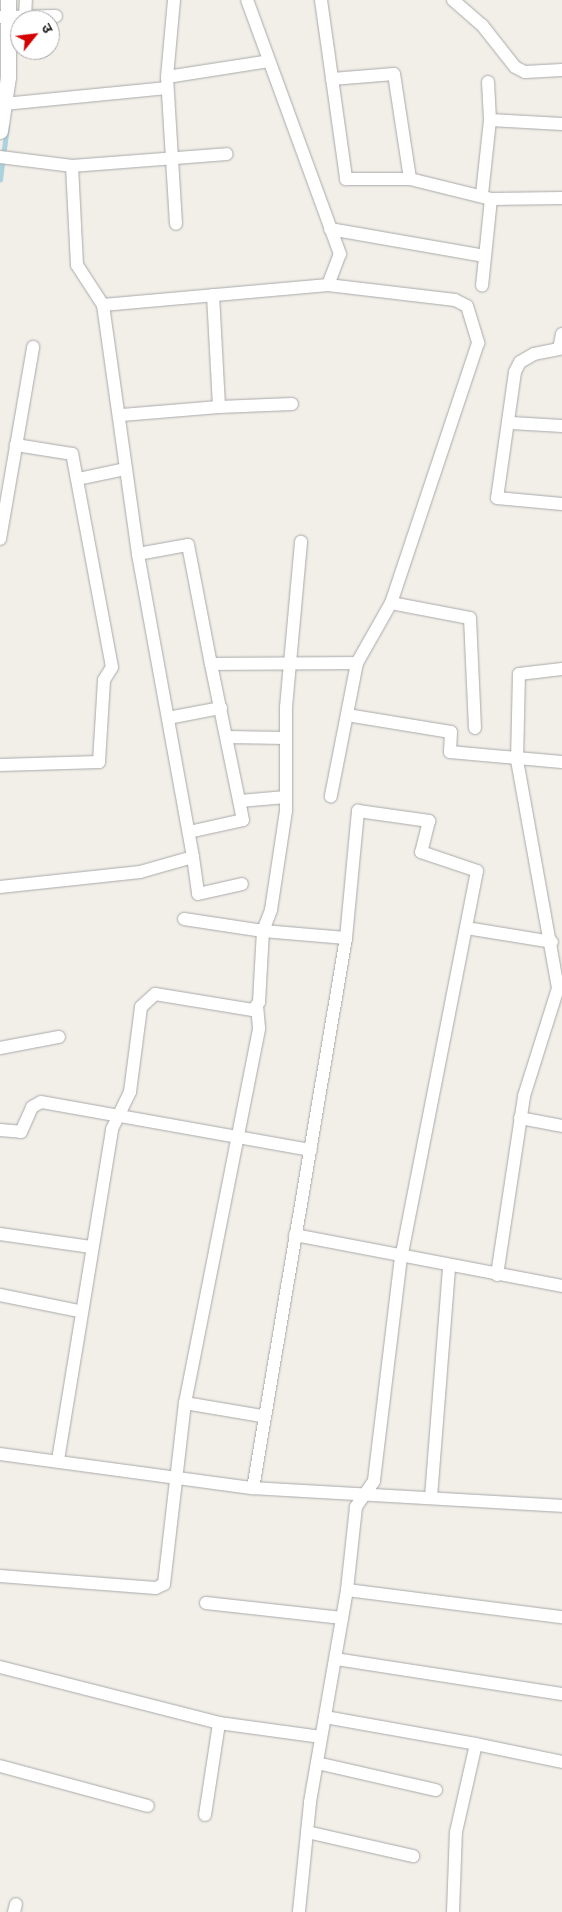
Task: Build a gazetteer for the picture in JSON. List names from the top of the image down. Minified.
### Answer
{"north":"top right"}
